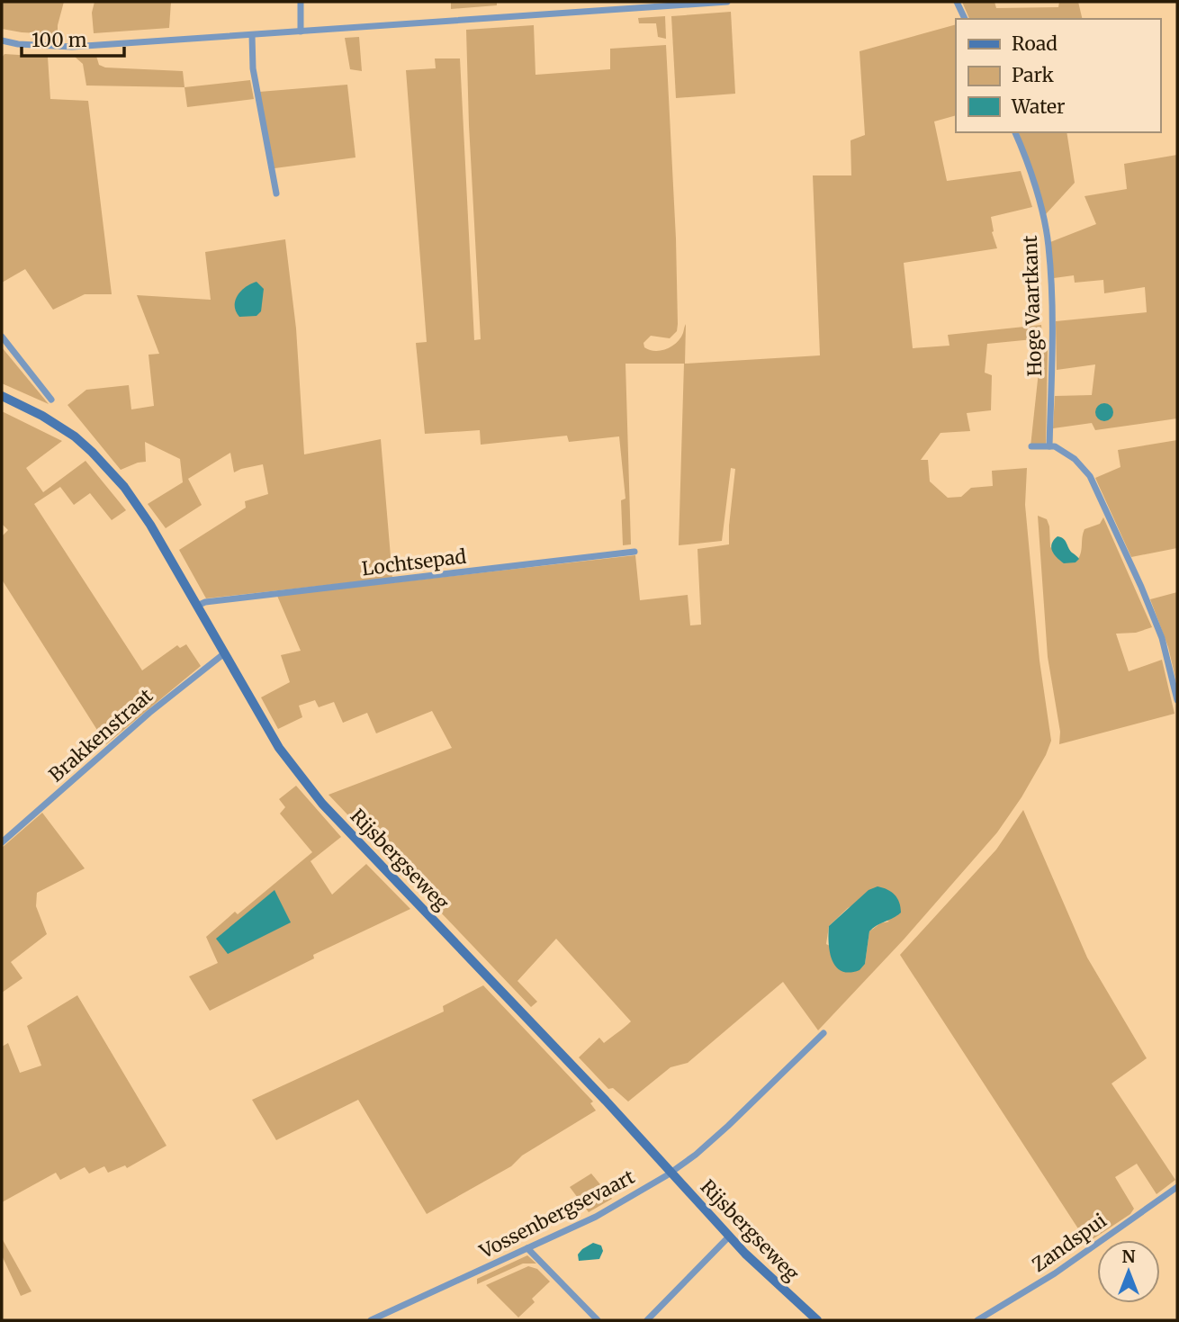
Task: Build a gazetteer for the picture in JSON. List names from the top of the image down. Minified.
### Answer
{"streets":{"main road":["Rijsbergseweg"],"street":["Hoge Vaartkant","Lochtsepad","Brakkenstraat","Vossenbergsevaart","Zandspui"]},"crossings":[["Lochtsepad","Rijsbergseweg"],["Brakkenstraat","Rijsbergseweg"],["Rijsbergseweg","Vossenbergsevaart"]],"legend":["Road","Park","Water"],"scale_bar":"100 m","north":"top"}
